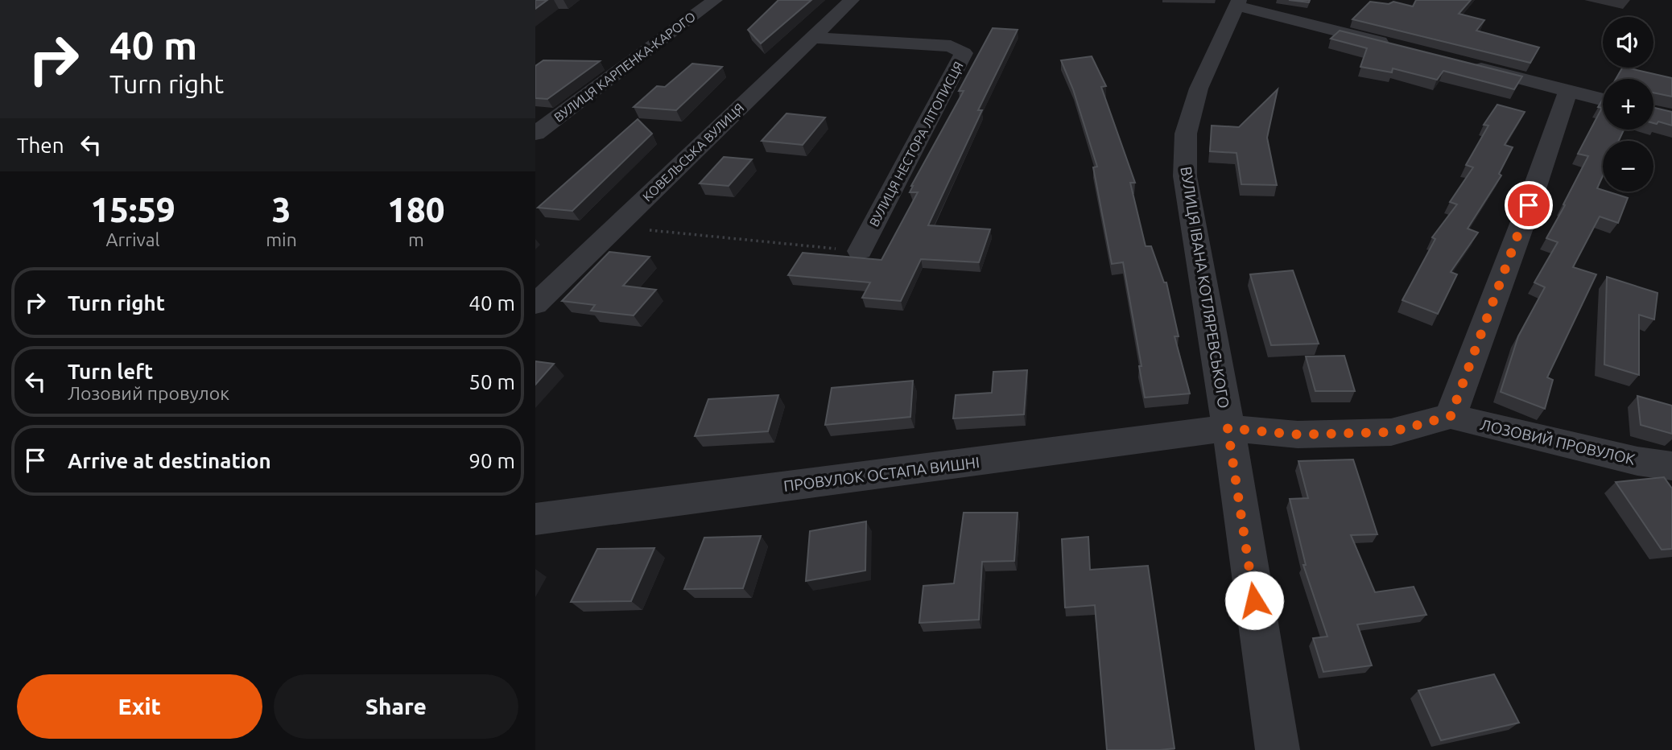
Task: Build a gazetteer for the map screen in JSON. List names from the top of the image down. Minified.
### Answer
{"streets":{"street":["ВУЛИЦЯ КАРПЕНКА-КАРОГО","ВУЛИЦЯ НЕСТОРА ЛІТОПИСЦЯ","КОВЕЛЬСЬКА ВУЛИЦЯ","ВУЛИЦЯ ІВАНА КОТЛЯРЕВСЬКОГО","ЛОЗОВИЙ ПРОВУЛОК","ПРОВУЛОК ОСТАПА ВИШНІ"]},"crossings":[["ВУЛИЦЯ НЕСТОРА ЛІТОПИСЦЯ","КОВЕЛЬСЬКА ВУЛИЦЯ"],["ВУЛИЦЯ ІВАНА КОТЛЯРЕВСЬКОГО","ПРОВУЛОК ОСТАПА ВИШНІ"],["ЛОЗОВИЙ ПРОВУЛОК","ПРОВУЛОК ОСТАПА ВИШНІ"]],"page":{"turn":["40 m","Turn right"],"map_buttons":["+","−"],"then":"Then","eta":["15:59","Arrival","3","min","180","m"],"list":[{"name":"Turn right","value":"40 m"},{"name":"Turn left","note":"Лозовий провулок","value":"50 m"},{"name":"Arrive at destination","value":"90 m"}],"buttons":["Exit","Share"]}}
